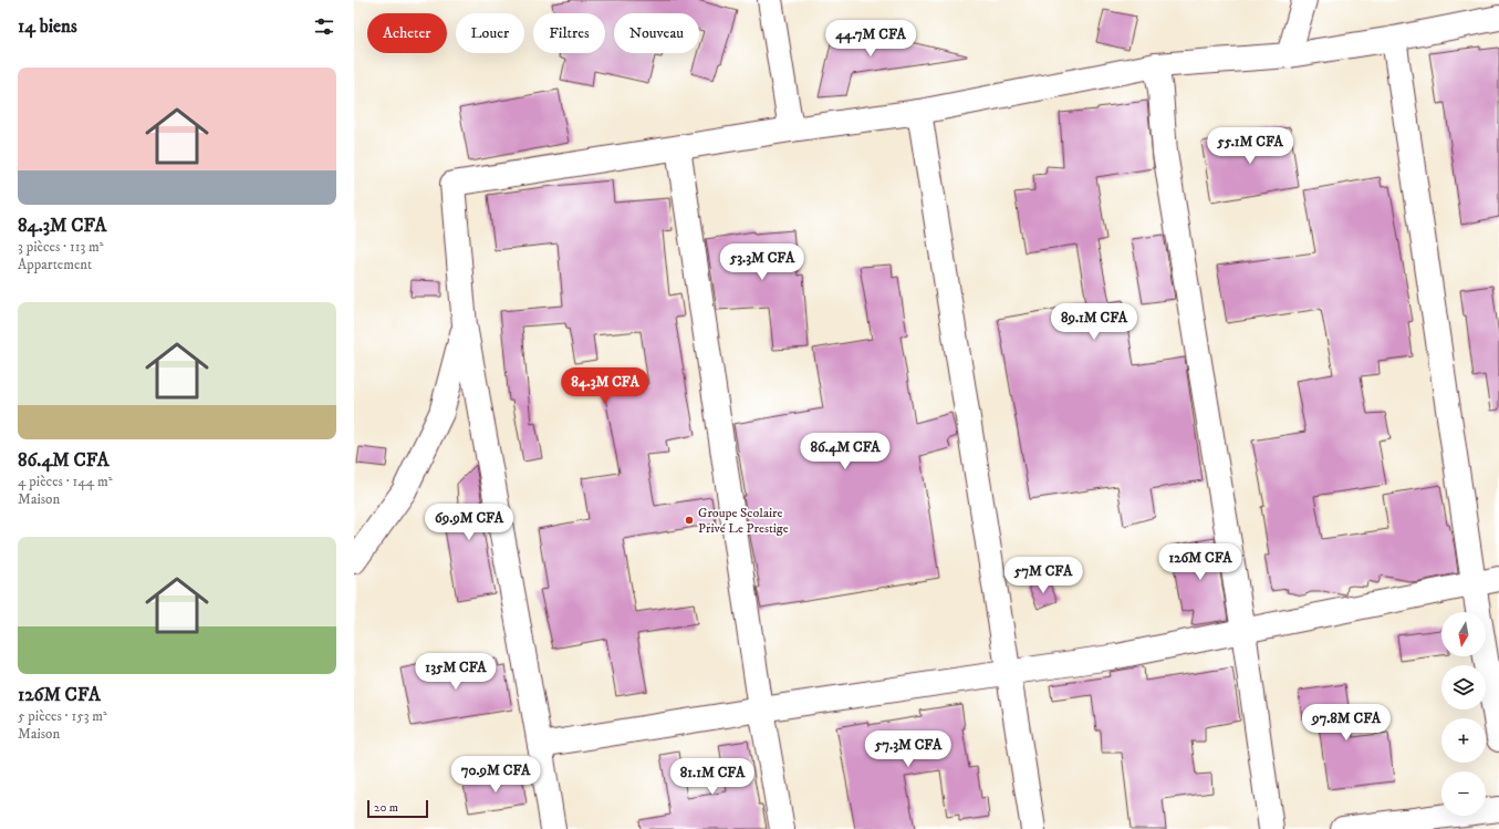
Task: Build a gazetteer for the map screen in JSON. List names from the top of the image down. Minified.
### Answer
{"places":["Groupe Scolaire Privé Le Prestige"],"scale_bar":"20 m","north":"bottom","page":{"heading":"14 biens","chip":["Acheter","Louer","Filtres","Nouveau"],"price":["44.7M CFA","55.1M CFA","53.3M CFA","89.1M CFA","84.3M CFA","86.4M CFA","69.9M CFA","126M CFA","57M CFA","135M CFA","97.8M CFA","57.3M CFA","70.9M CFA","81.1M CFA"],"list":[{"name":"84.3M CFA","note":"3 pièces · 113 m² · Appartement"},{"name":"86.4M CFA","note":"4 pièces · 144 m² · Maison"},{"name":"126M CFA","note":"5 pièces · 153 m² · Maison"}],"map_buttons":["+","−"],"scale":"20 m"}}
